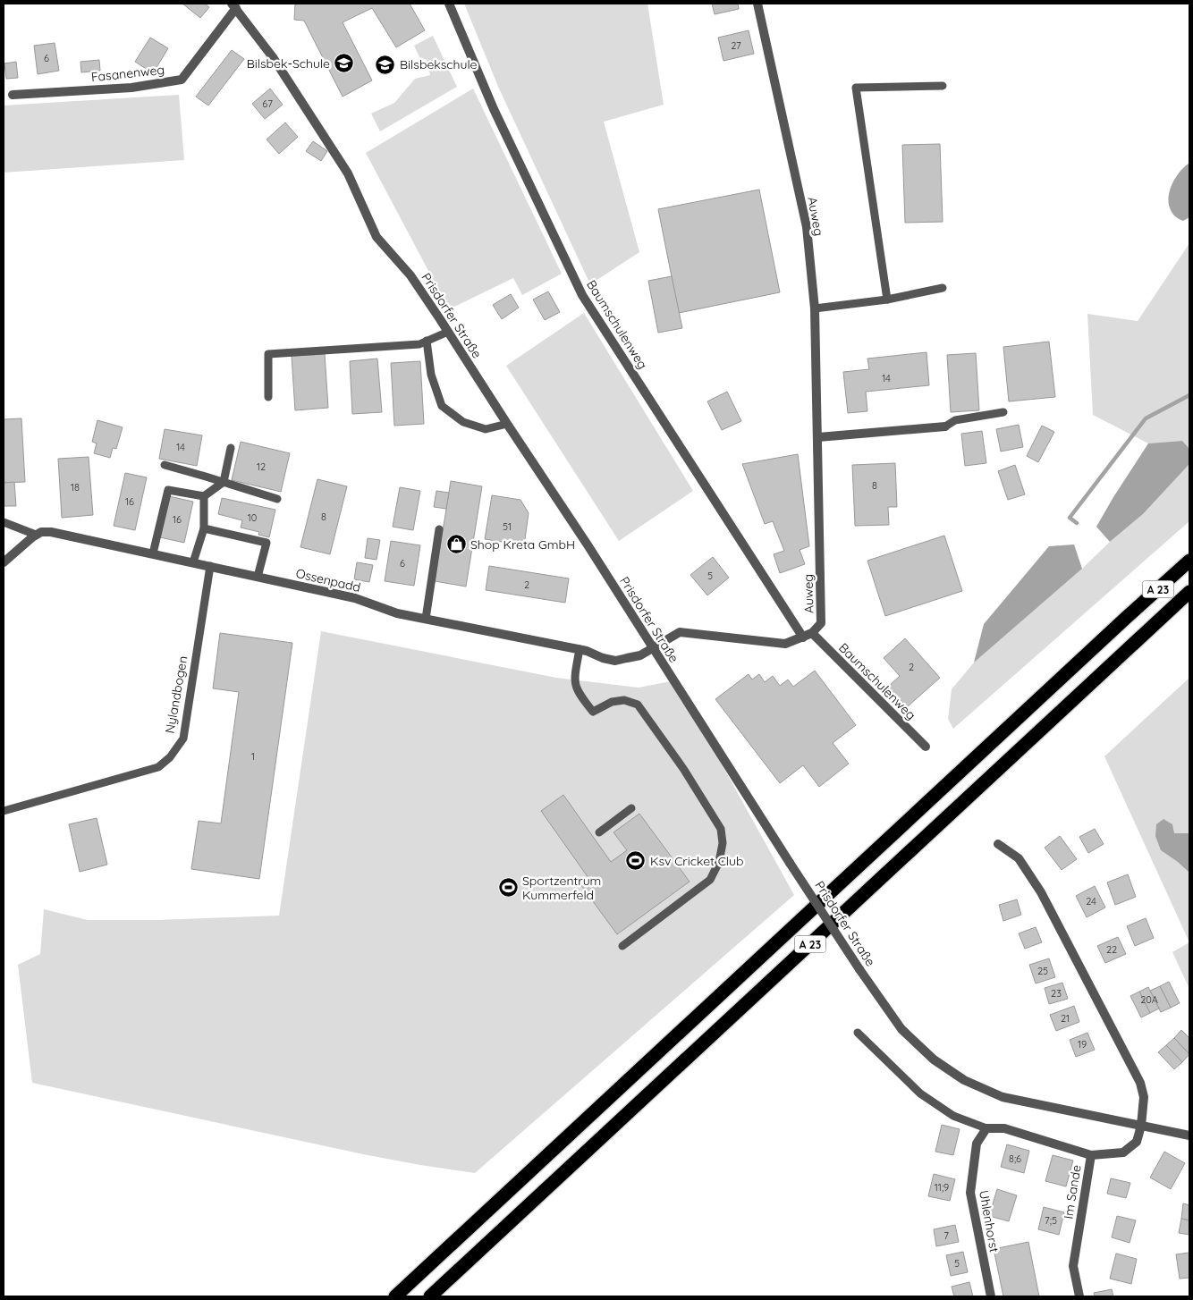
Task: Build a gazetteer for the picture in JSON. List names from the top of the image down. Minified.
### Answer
{"streets":{"highway":["A 23"],"street":["Fasanenweg","Auweg","Prisdorfer Straße","Baumschulenweg","Ossenpadd","Im Sande","Uhlenhorst"],"lane":["Nylandbogen"]},"crossings":[["Fasanenweg","Prisdorfer Straße"],["Auweg","Baumschulenweg"],["Prisdorfer Straße","Ossenpadd"],["Prisdorfer Straße","Im Sande"],["Ossenpadd","Nylandbogen"]],"places":{"school or university":["Bilsbek-Schule","Bilsbekschule"],"shop":["Shop Kreta GmbH"],"sports":["Ksv Cricket Club","Sportzentrum Kummerfeld"]},"house_numbers":["27","6","67","14","14","12","8","18","16","8","10","16","51","6","5","2","2","1","24","22","25","23","20A","21","19","8;6","11;9","7;5","7","5"]}
